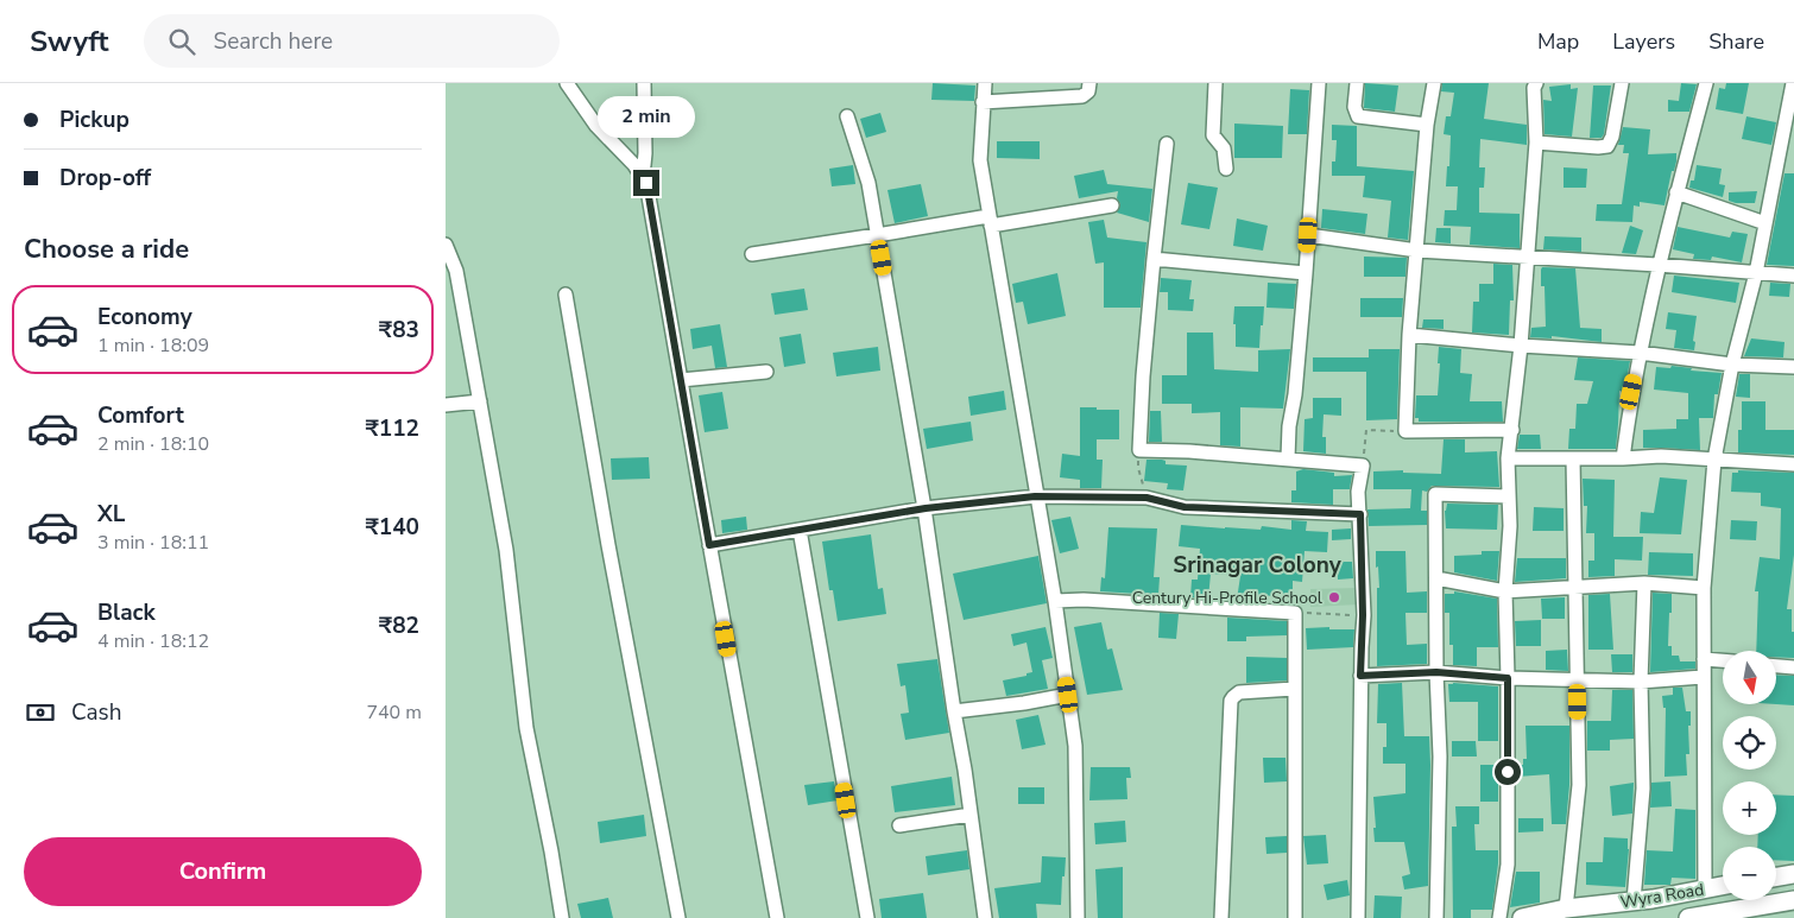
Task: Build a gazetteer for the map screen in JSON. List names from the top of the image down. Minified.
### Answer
{"streets":{"main road":["Wyra Road"]},"districts":["Srinagar Colony"],"places":["Century Hi-Profile School"],"north":"bottom","page":{"header":"Swyft","search":"Search here","nav":["Map","Layers","Share"],"banner":["Pickup","Drop-off"],"bubble":"2 min","heading":"Choose a ride","list":[{"name":"Economy","note":"1 min · 18:09","value":"₹83"},{"name":"Comfort","note":"2 min · 18:10","value":"₹112"},{"name":"XL","note":"3 min · 18:11","value":"₹140"},{"name":"Black","note":"4 min · 18:12","value":"₹82"}],"map_buttons":["+","−"],"pay":["Cash","740 m"],"buttons":"Confirm"}}
